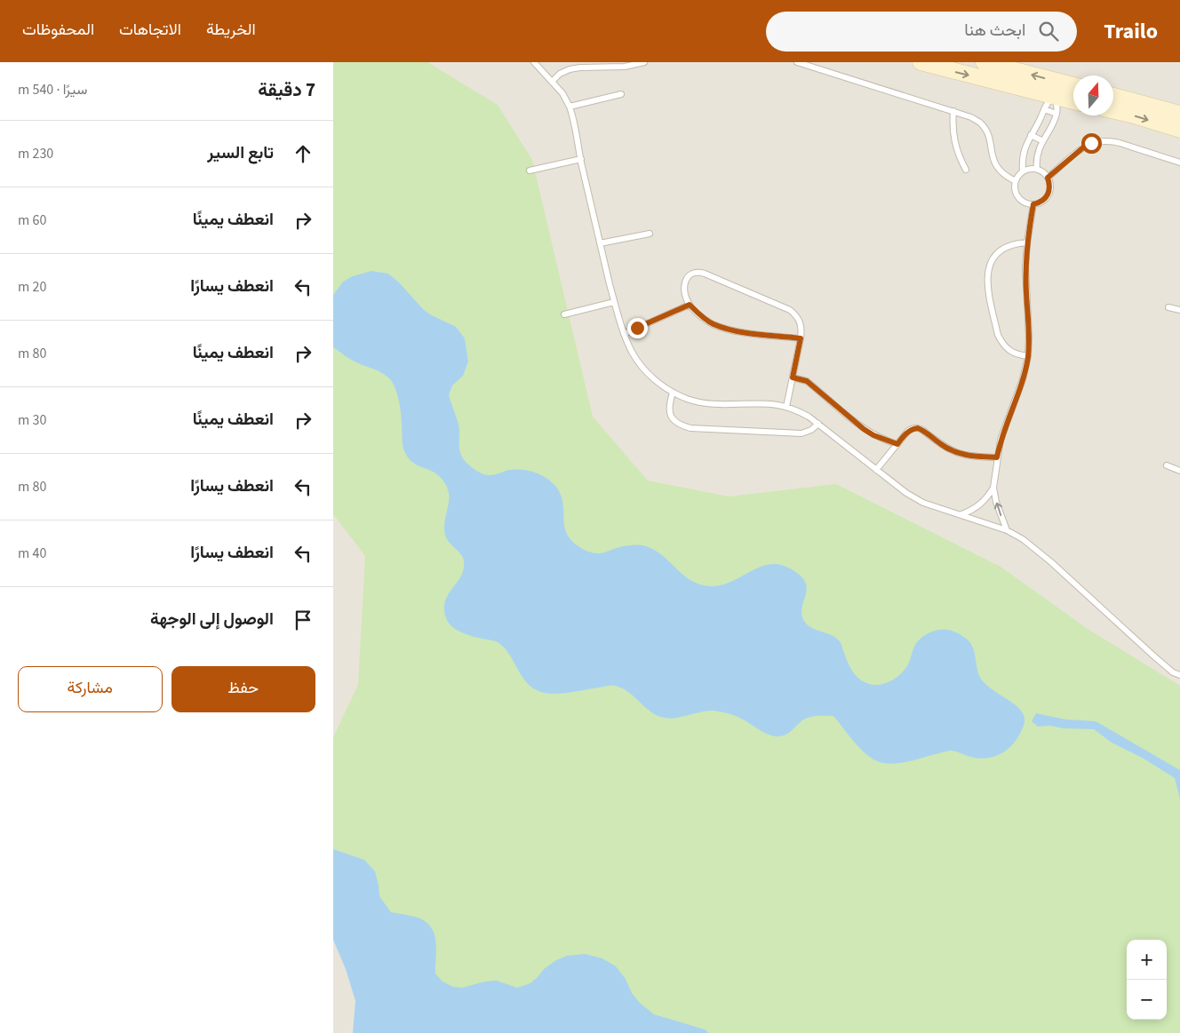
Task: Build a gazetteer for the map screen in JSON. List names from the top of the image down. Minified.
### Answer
{"north":"top","page":{"header":"Trailo","search":"ابحث هنا","nav":["الخريطة","الاتجاهات","المحفوظات"],"heading":["7 دقيقة","سيرًا · 540 m"],"list":[["تابع السير","230 m"],["انعطف يمينًا","60 m"],["انعطف يسارًا","20 m"],["انعطف يمينًا","80 m"],["انعطف يمينًا","30 m"],["انعطف يسارًا","80 m"],["انعطف يسارًا","40 m"],"الوصول إلى الوجهة"],"buttons":["حفظ","مشاركة"],"map_buttons":["+","−"]}}
